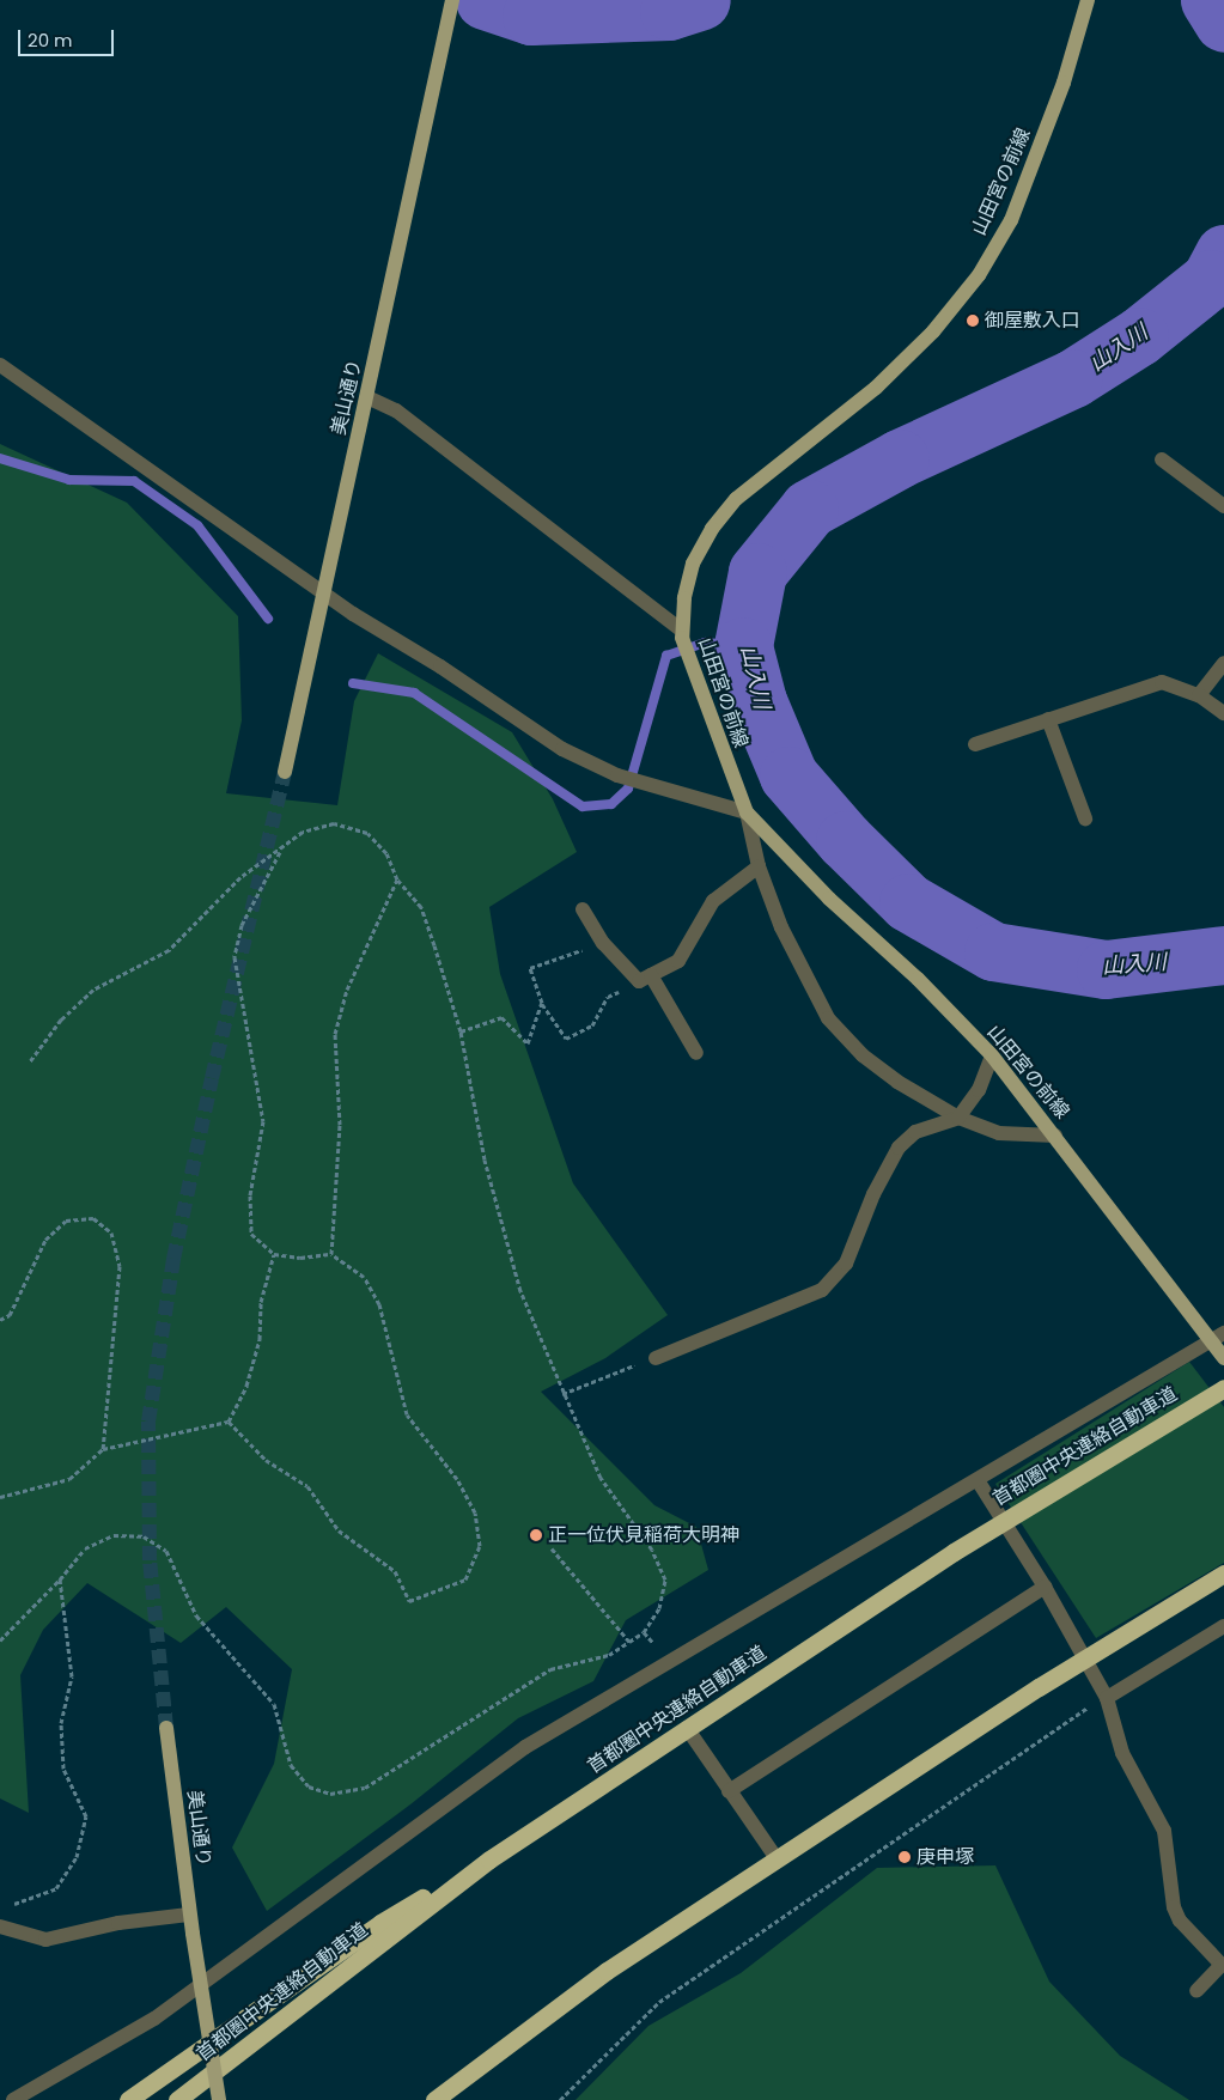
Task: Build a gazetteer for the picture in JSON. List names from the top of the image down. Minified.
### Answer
{"streets":{"highway":["首都圏中央連絡自動車道"],"main road":["山田宮の前線","美山通り"]},"water":["山入川"],"places":["御屋敷入口","正一位伏見稲荷大明神","庚申塚"],"scale_bar":"20 m"}
